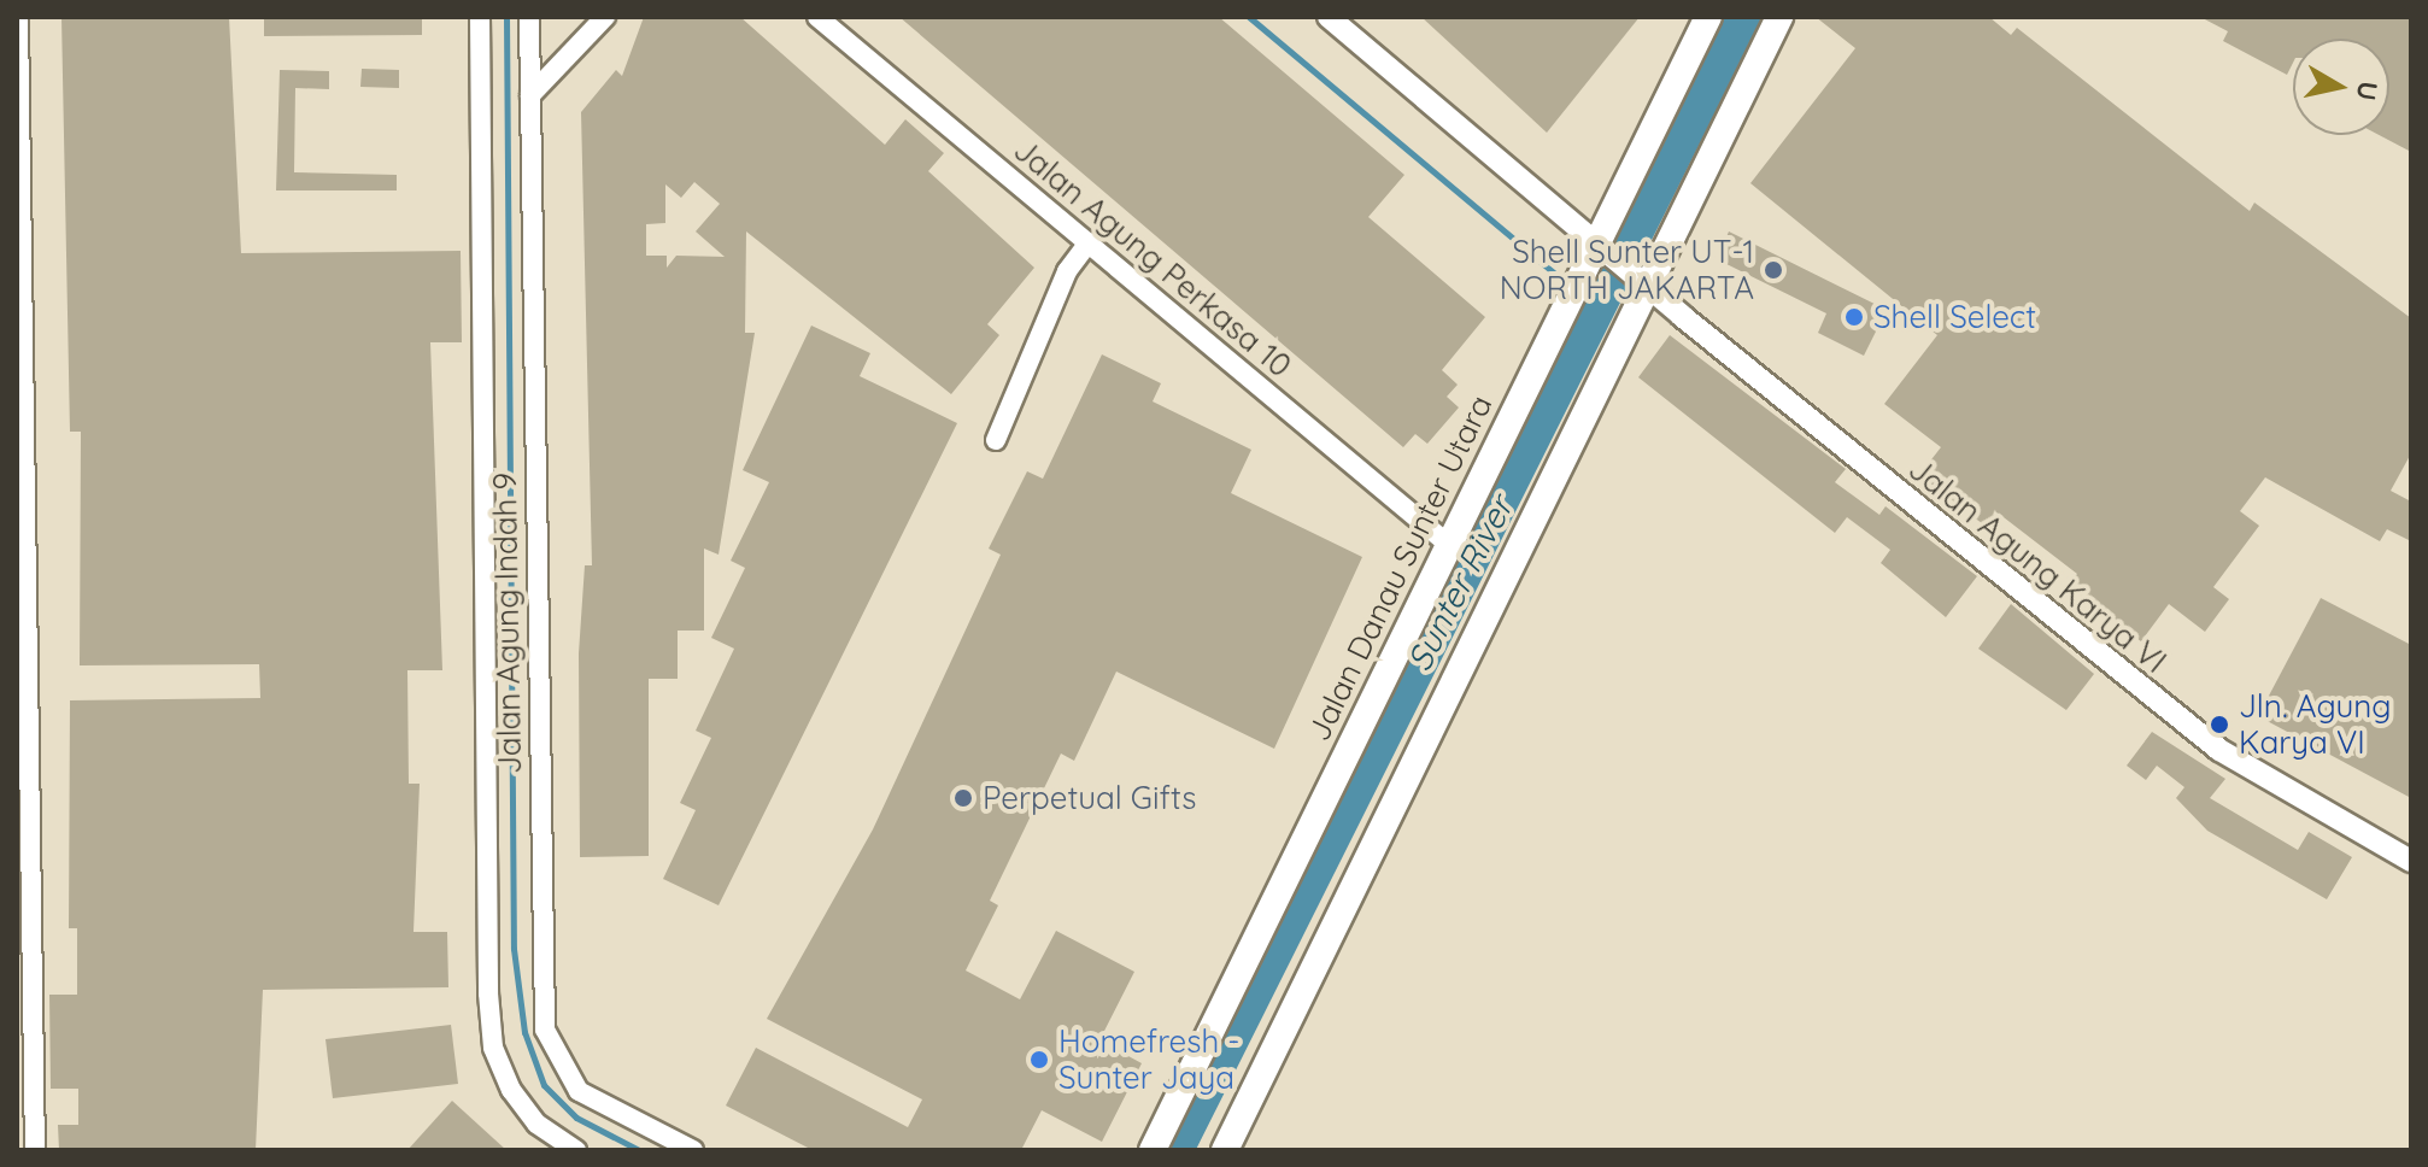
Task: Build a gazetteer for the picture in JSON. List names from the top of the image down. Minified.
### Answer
{"streets":{"main road":["Jalan Danau Sunter Utara"],"street":["Jalan Agung Perkasa 10","Jalan Agung Karya VI","Jalan Agung Indah 9"]},"crossings":[["Jalan Agung Perkasa 10","Jalan Danau Sunter Utara"],["Jalan Agung Karya VI","Jalan Danau Sunter Utara"]],"water":["Sunter River"],"places":["Shell Sunter UT-1 NORTH JAKARTA","Shell Select","Jln. Agung Karya VI","Perpetual Gifts","Homefresh - Sunter Jaya"],"north":"right"}
